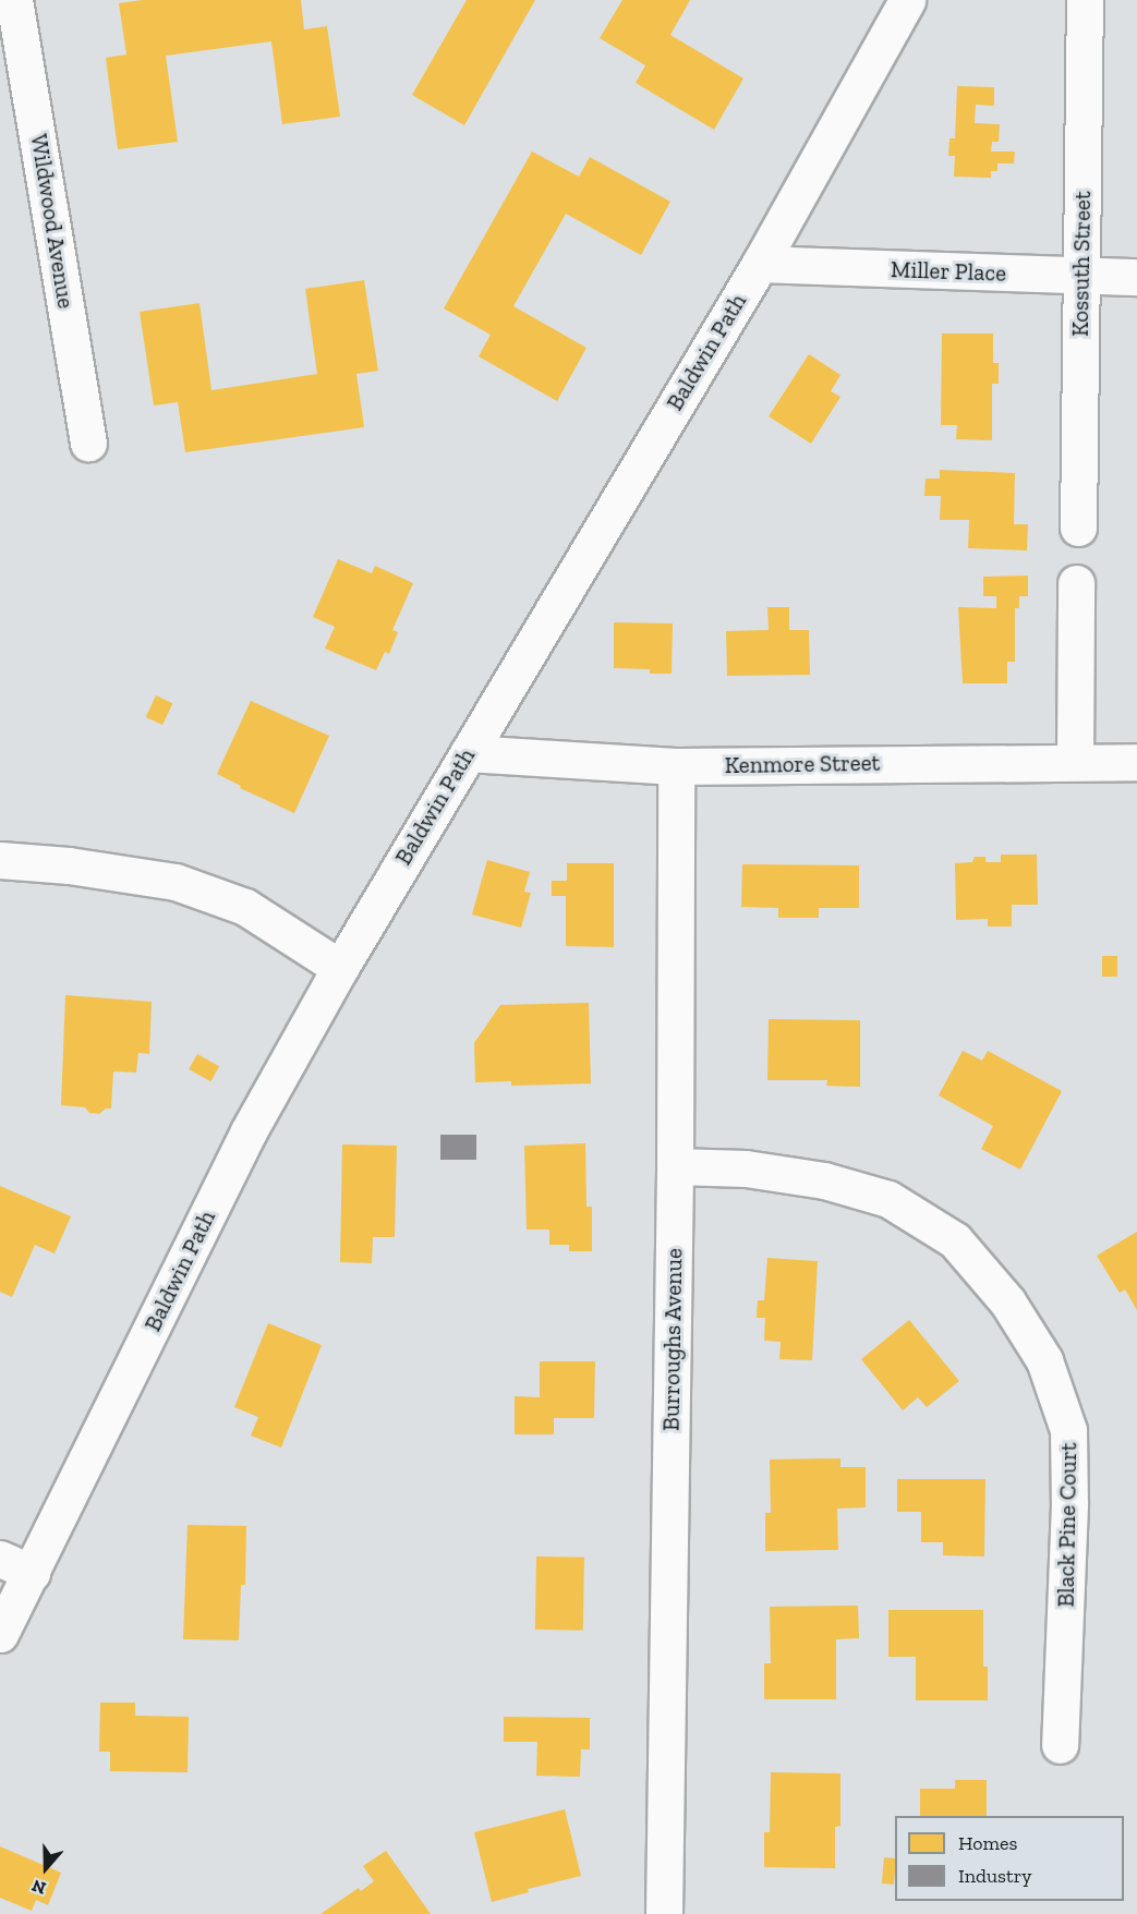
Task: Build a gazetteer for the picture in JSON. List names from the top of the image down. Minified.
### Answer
{"streets":{"street":["Wildwood Avenue","Kossuth Street","Miller Place","Baldwin Path","Kenmore Street","Burroughs Avenue","Black Pine Court"]},"crossings":[["Kossuth Street","Miller Place"],["Miller Place","Baldwin Path"],["Baldwin Path","Kenmore Street"],["Kenmore Street","Burroughs Avenue"],["Burroughs Avenue","Black Pine Court"]],"legend":["Homes","Industry"],"north":"bottom"}
